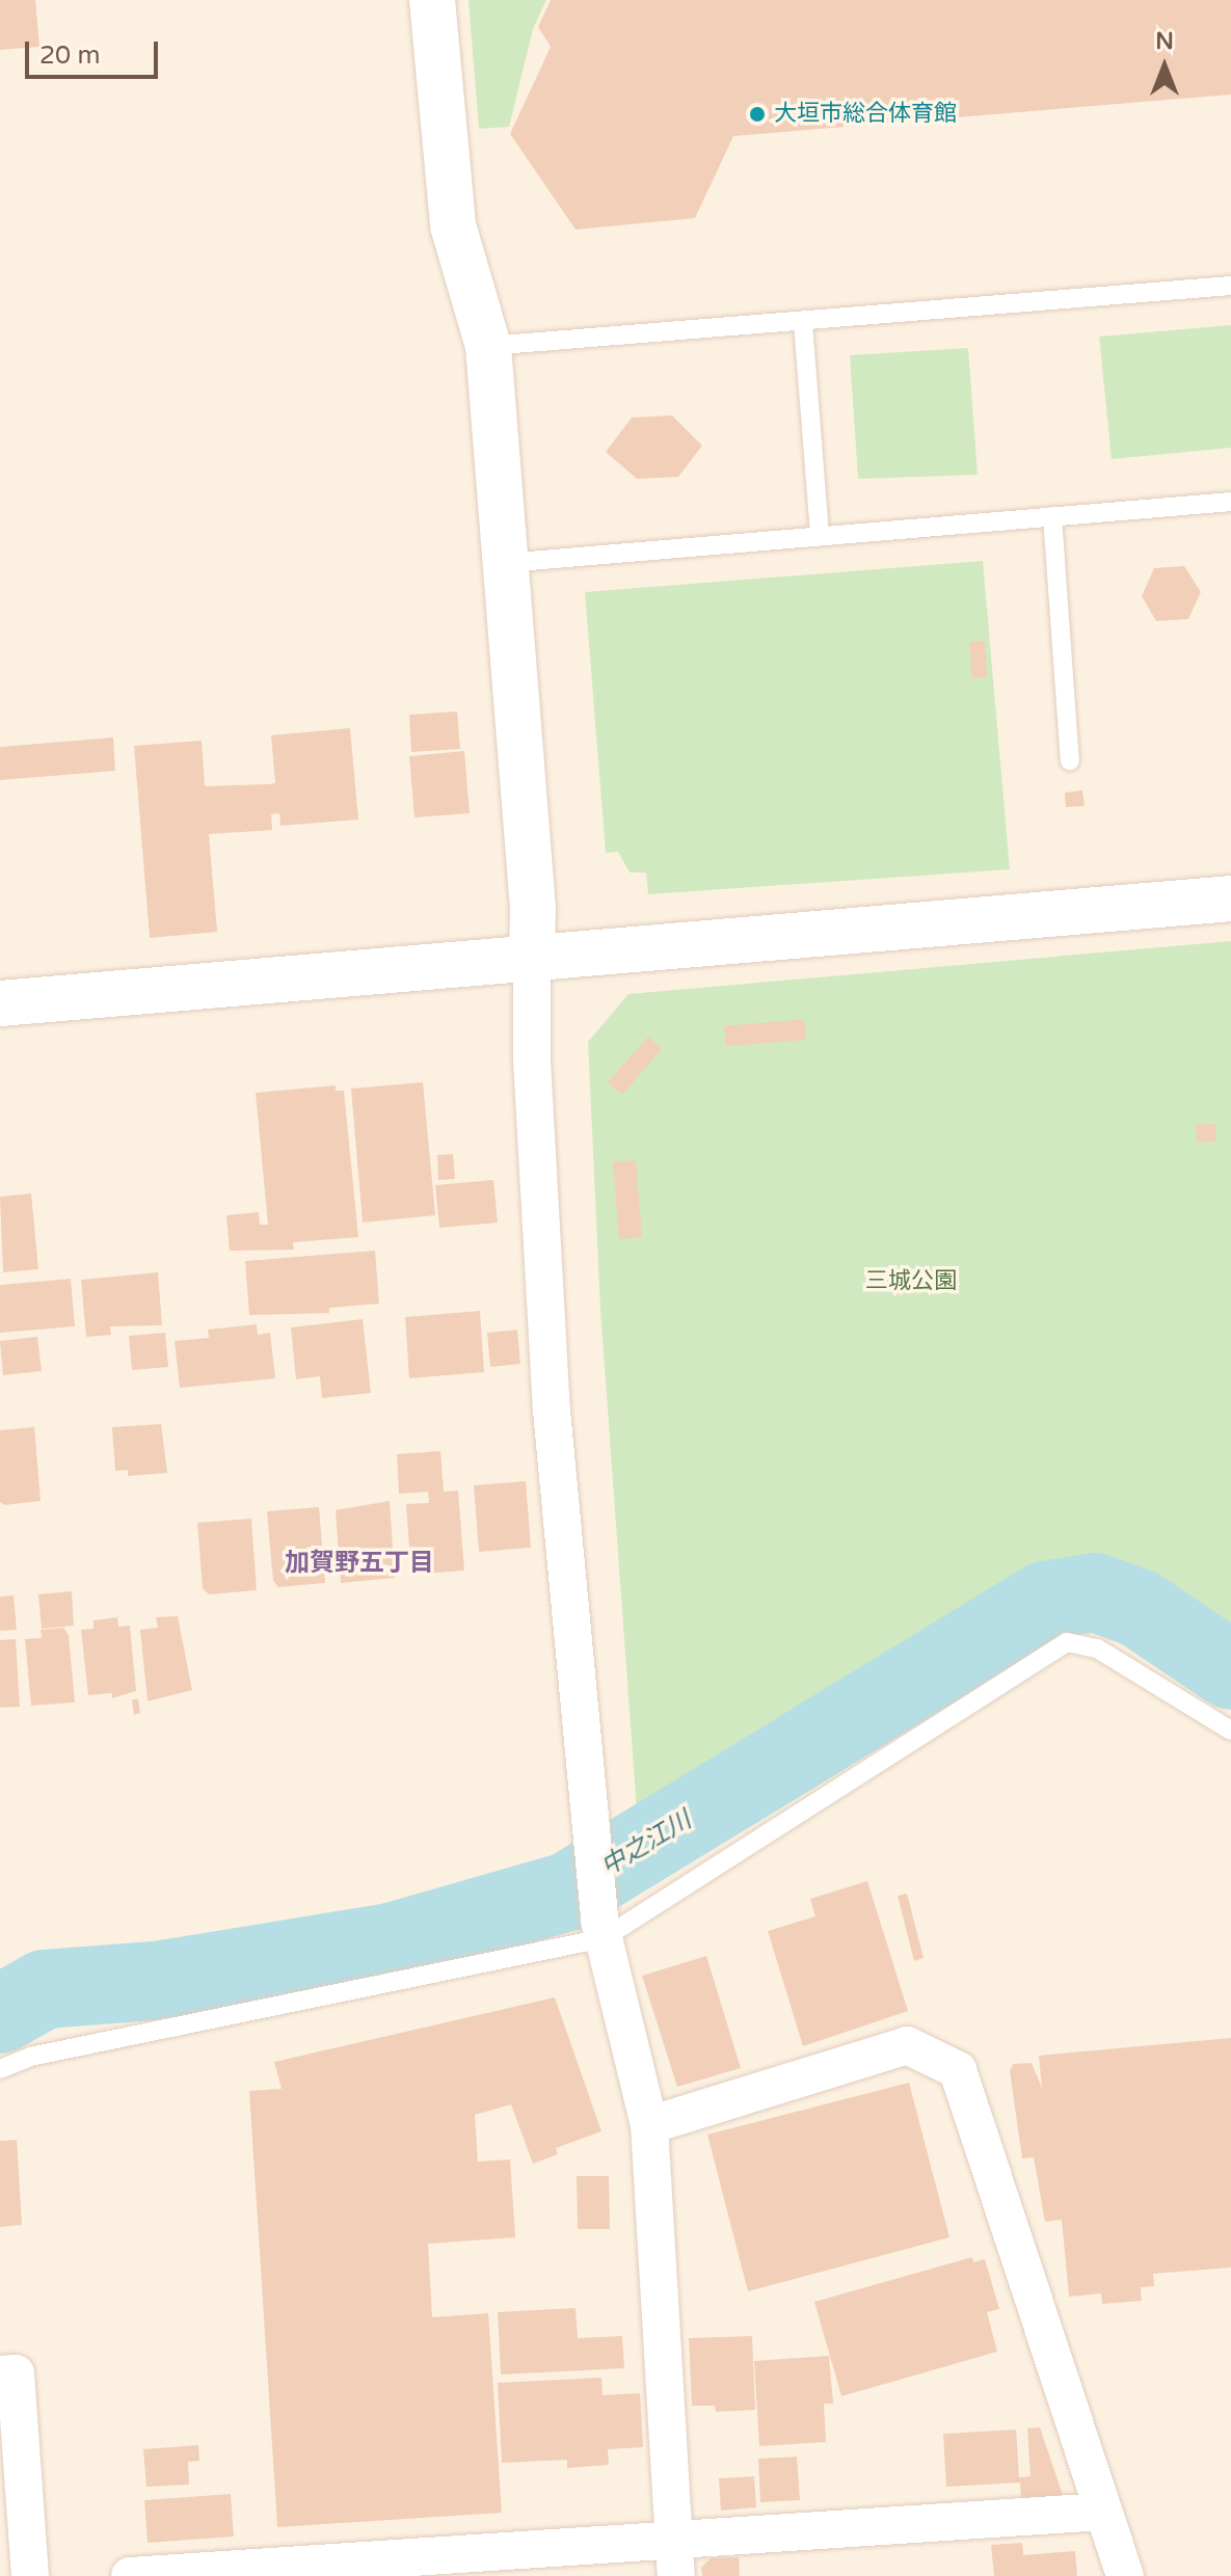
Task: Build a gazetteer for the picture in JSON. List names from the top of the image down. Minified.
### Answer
{"districts":["加賀野五丁目"],"water":["中之江川"],"parks":["三城公園"],"places":["大垣市総合体育館"],"scale_bar":"20 m","north":"top"}
